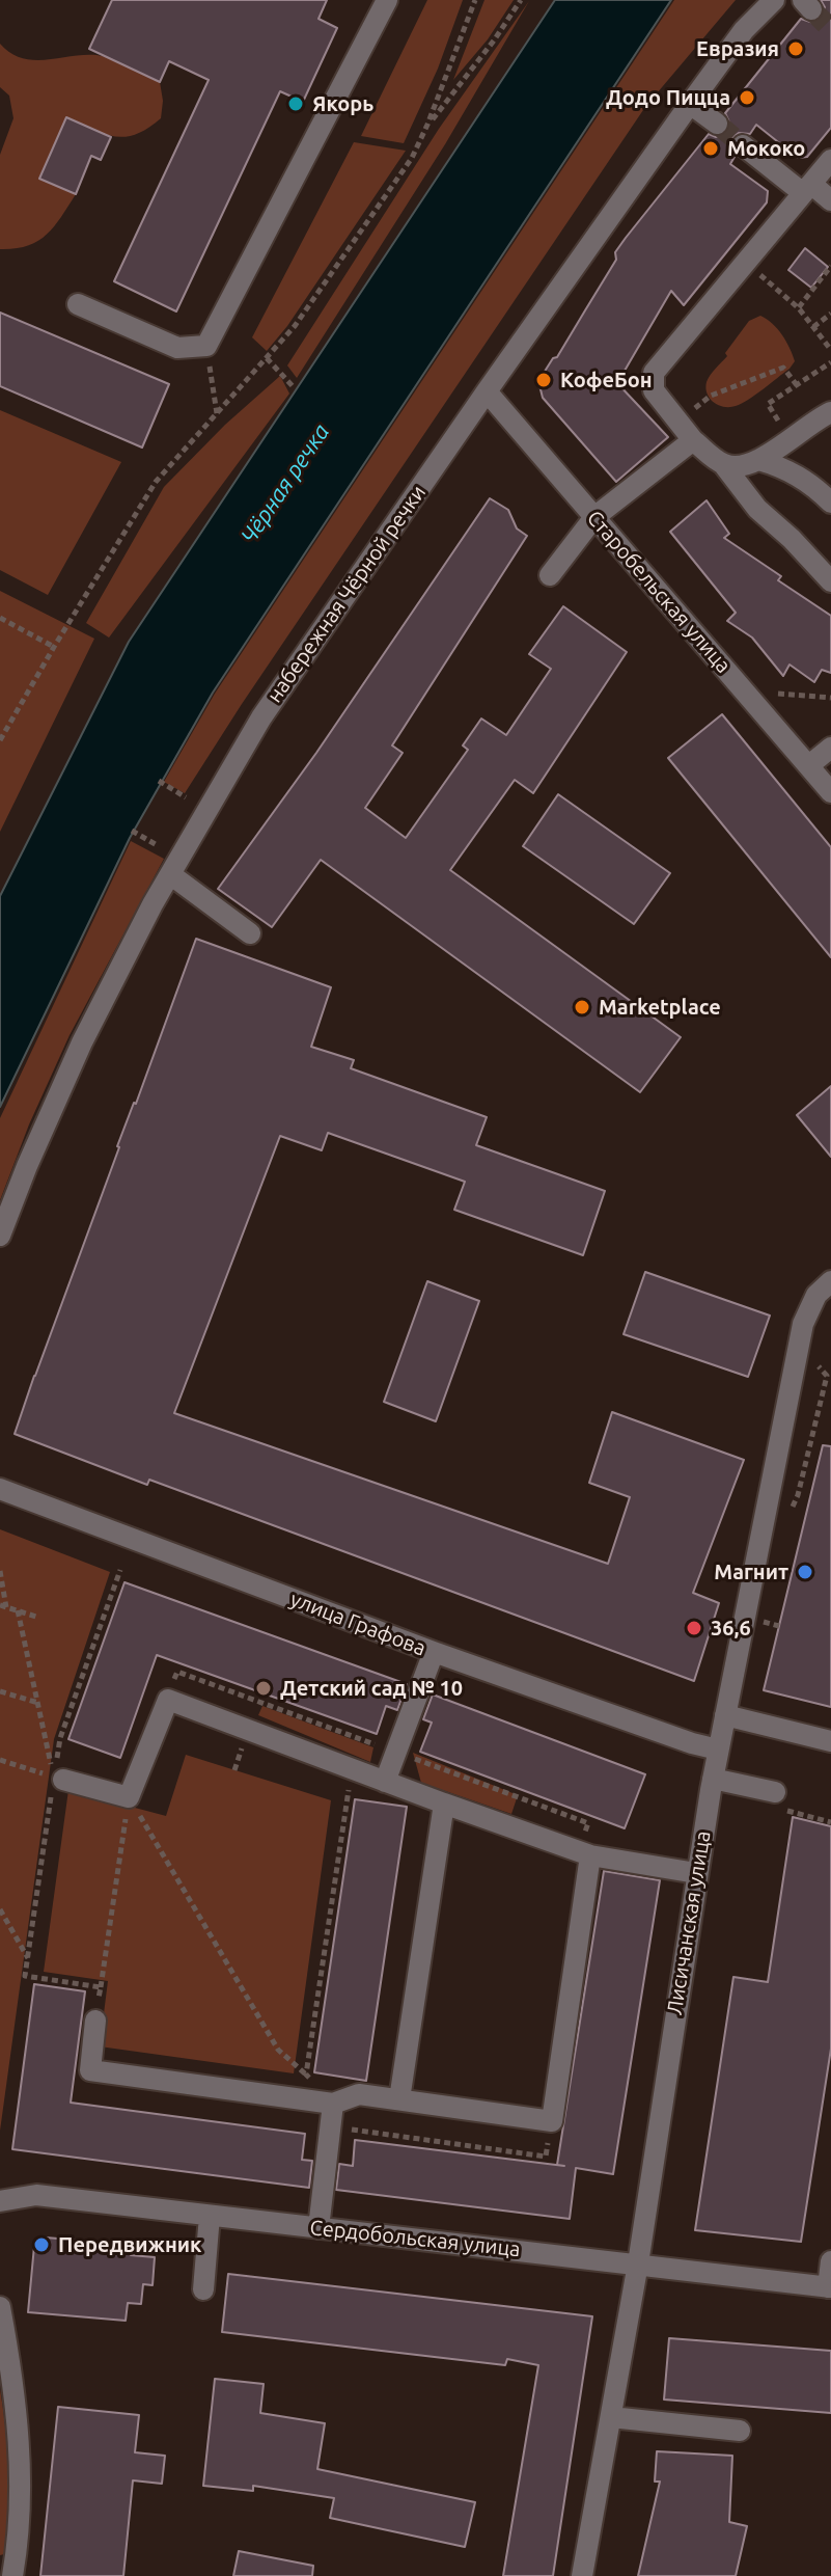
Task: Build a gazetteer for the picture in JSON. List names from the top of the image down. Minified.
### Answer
{"streets":{"street":["Старобельская улица","набережная Чёрной речки","улица Графова","Лисичанская улица","Сердобольская улица"]},"crossings":[["Старобельская улица","набережная Чёрной речки"],["улица Графова","Лисичанская улица"],["Лисичанская улица","Сердобольская улица"]],"water":["Чёрная речка"],"places":["Евразия","Додо Пицца","Якорь","Мококо","КофеБон","Marketplace","Магнит","36,6","Детский сад № 10","Передвижник"]}
